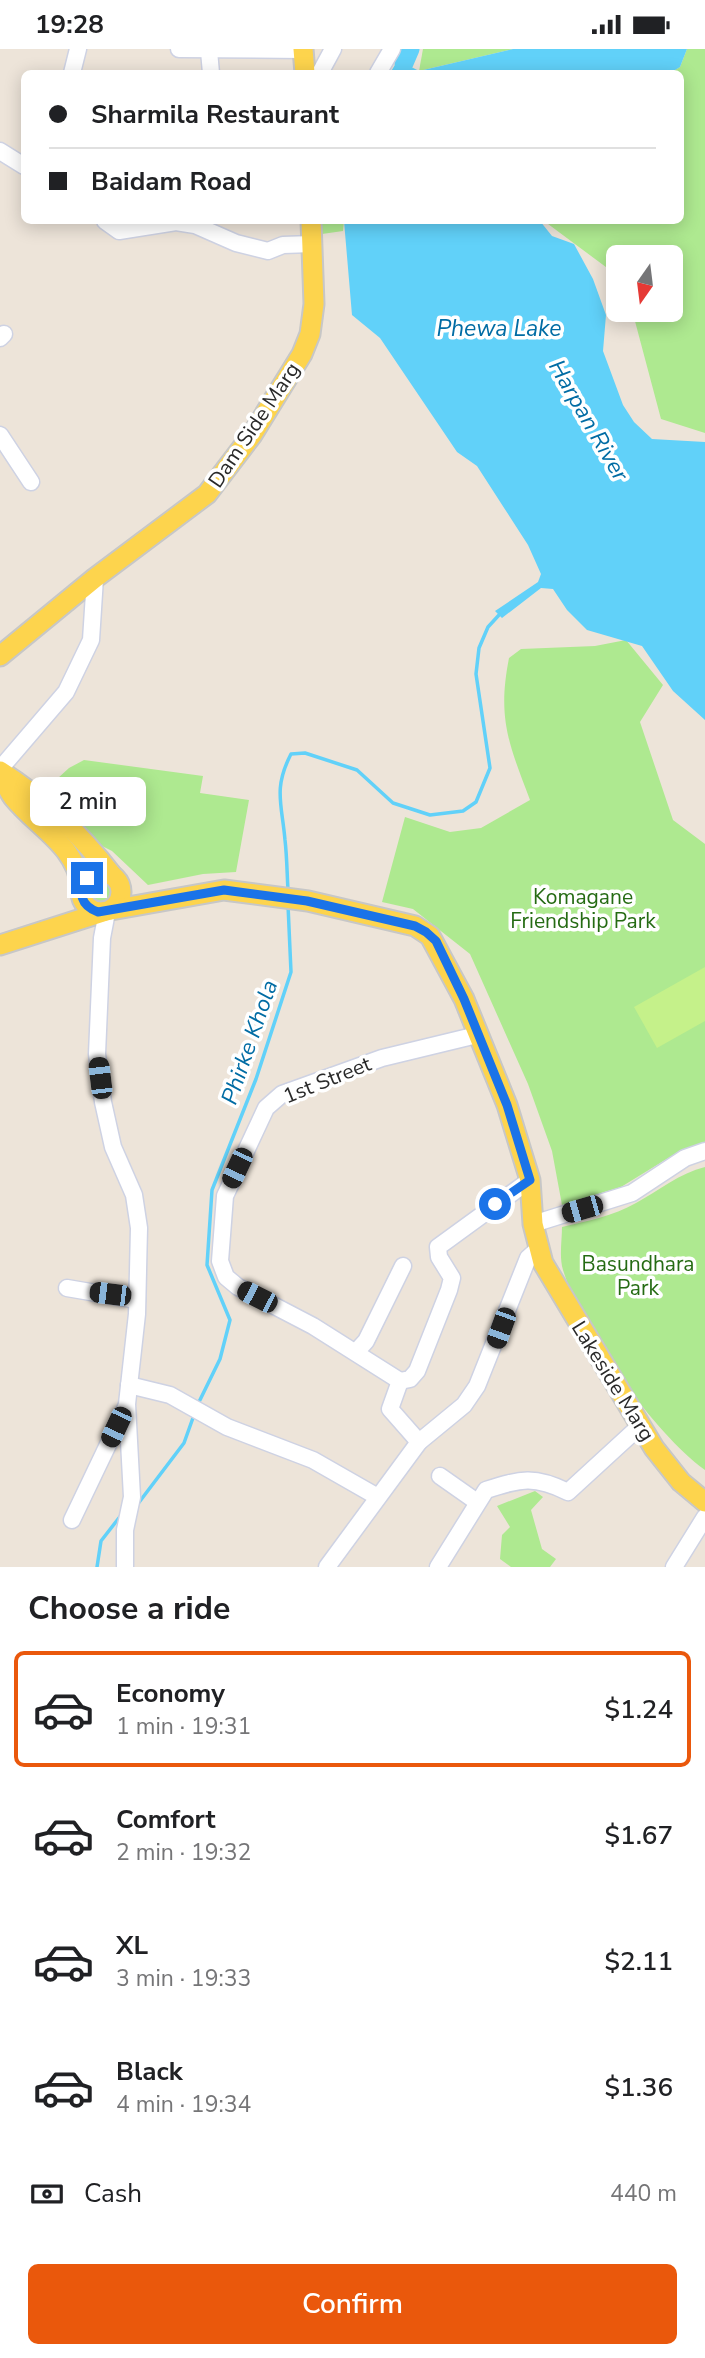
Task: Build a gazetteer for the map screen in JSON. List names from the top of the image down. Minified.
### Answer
{"streets":{"main road":["Dam Side Marg","Lakeside Marg"],"street":["1st Street"]},"crossings":[["1st Street","Lakeside Marg"]],"water":["Phewa Lake","Harpan River","Phirke Khola"],"parks":["Komagane Friendship Park","Basundhara Park"],"north":"bottom","page":{"status":"19:28","banner":["Sharmila Restaurant","Baidam Road"],"bubble":"2 min","heading":"Choose a ride","list":[{"name":"Economy","note":"1 min · 19:31","value":"$1.24"},{"name":"Comfort","note":"2 min · 19:32","value":"$1.67"},{"name":"XL","note":"3 min · 19:33","value":"$2.11"},{"name":"Black","note":"4 min · 19:34","value":"$1.36"}],"pay":["Cash","440 m"],"buttons":"Confirm"}}
